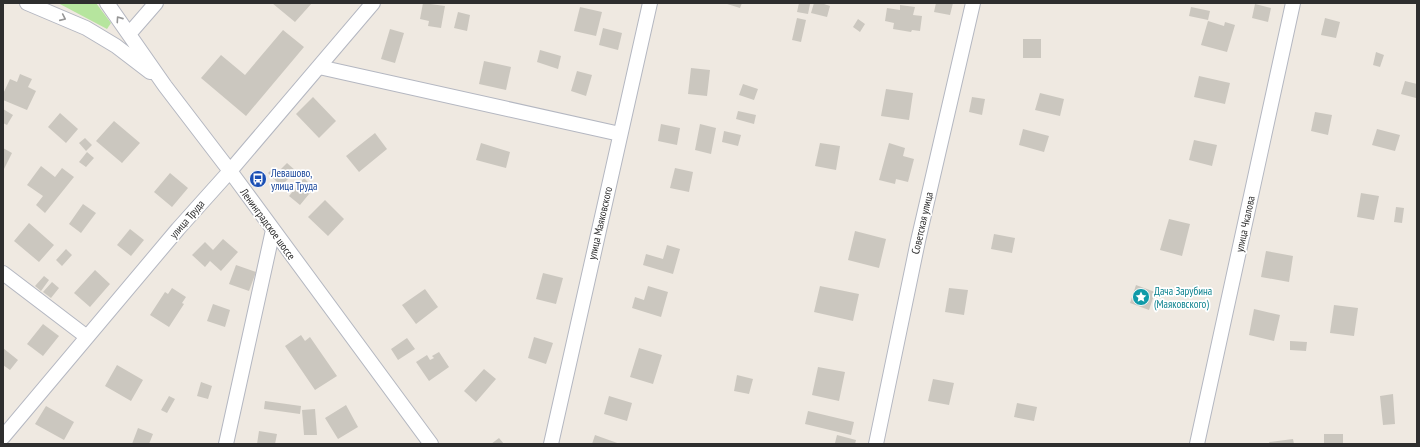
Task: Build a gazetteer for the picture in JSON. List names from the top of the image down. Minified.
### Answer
{"streets":{"street":["улица Труда","улица Маяковского","Советская улица","Ленинградское шоссе","улица Чкалова"]},"crossings":[["улица Труда","Ленинградское шоссе"]],"places":{"bus stop":["Левашово, улица Труда"],"place":["Дача Зарубина (Маяковского)"]}}
